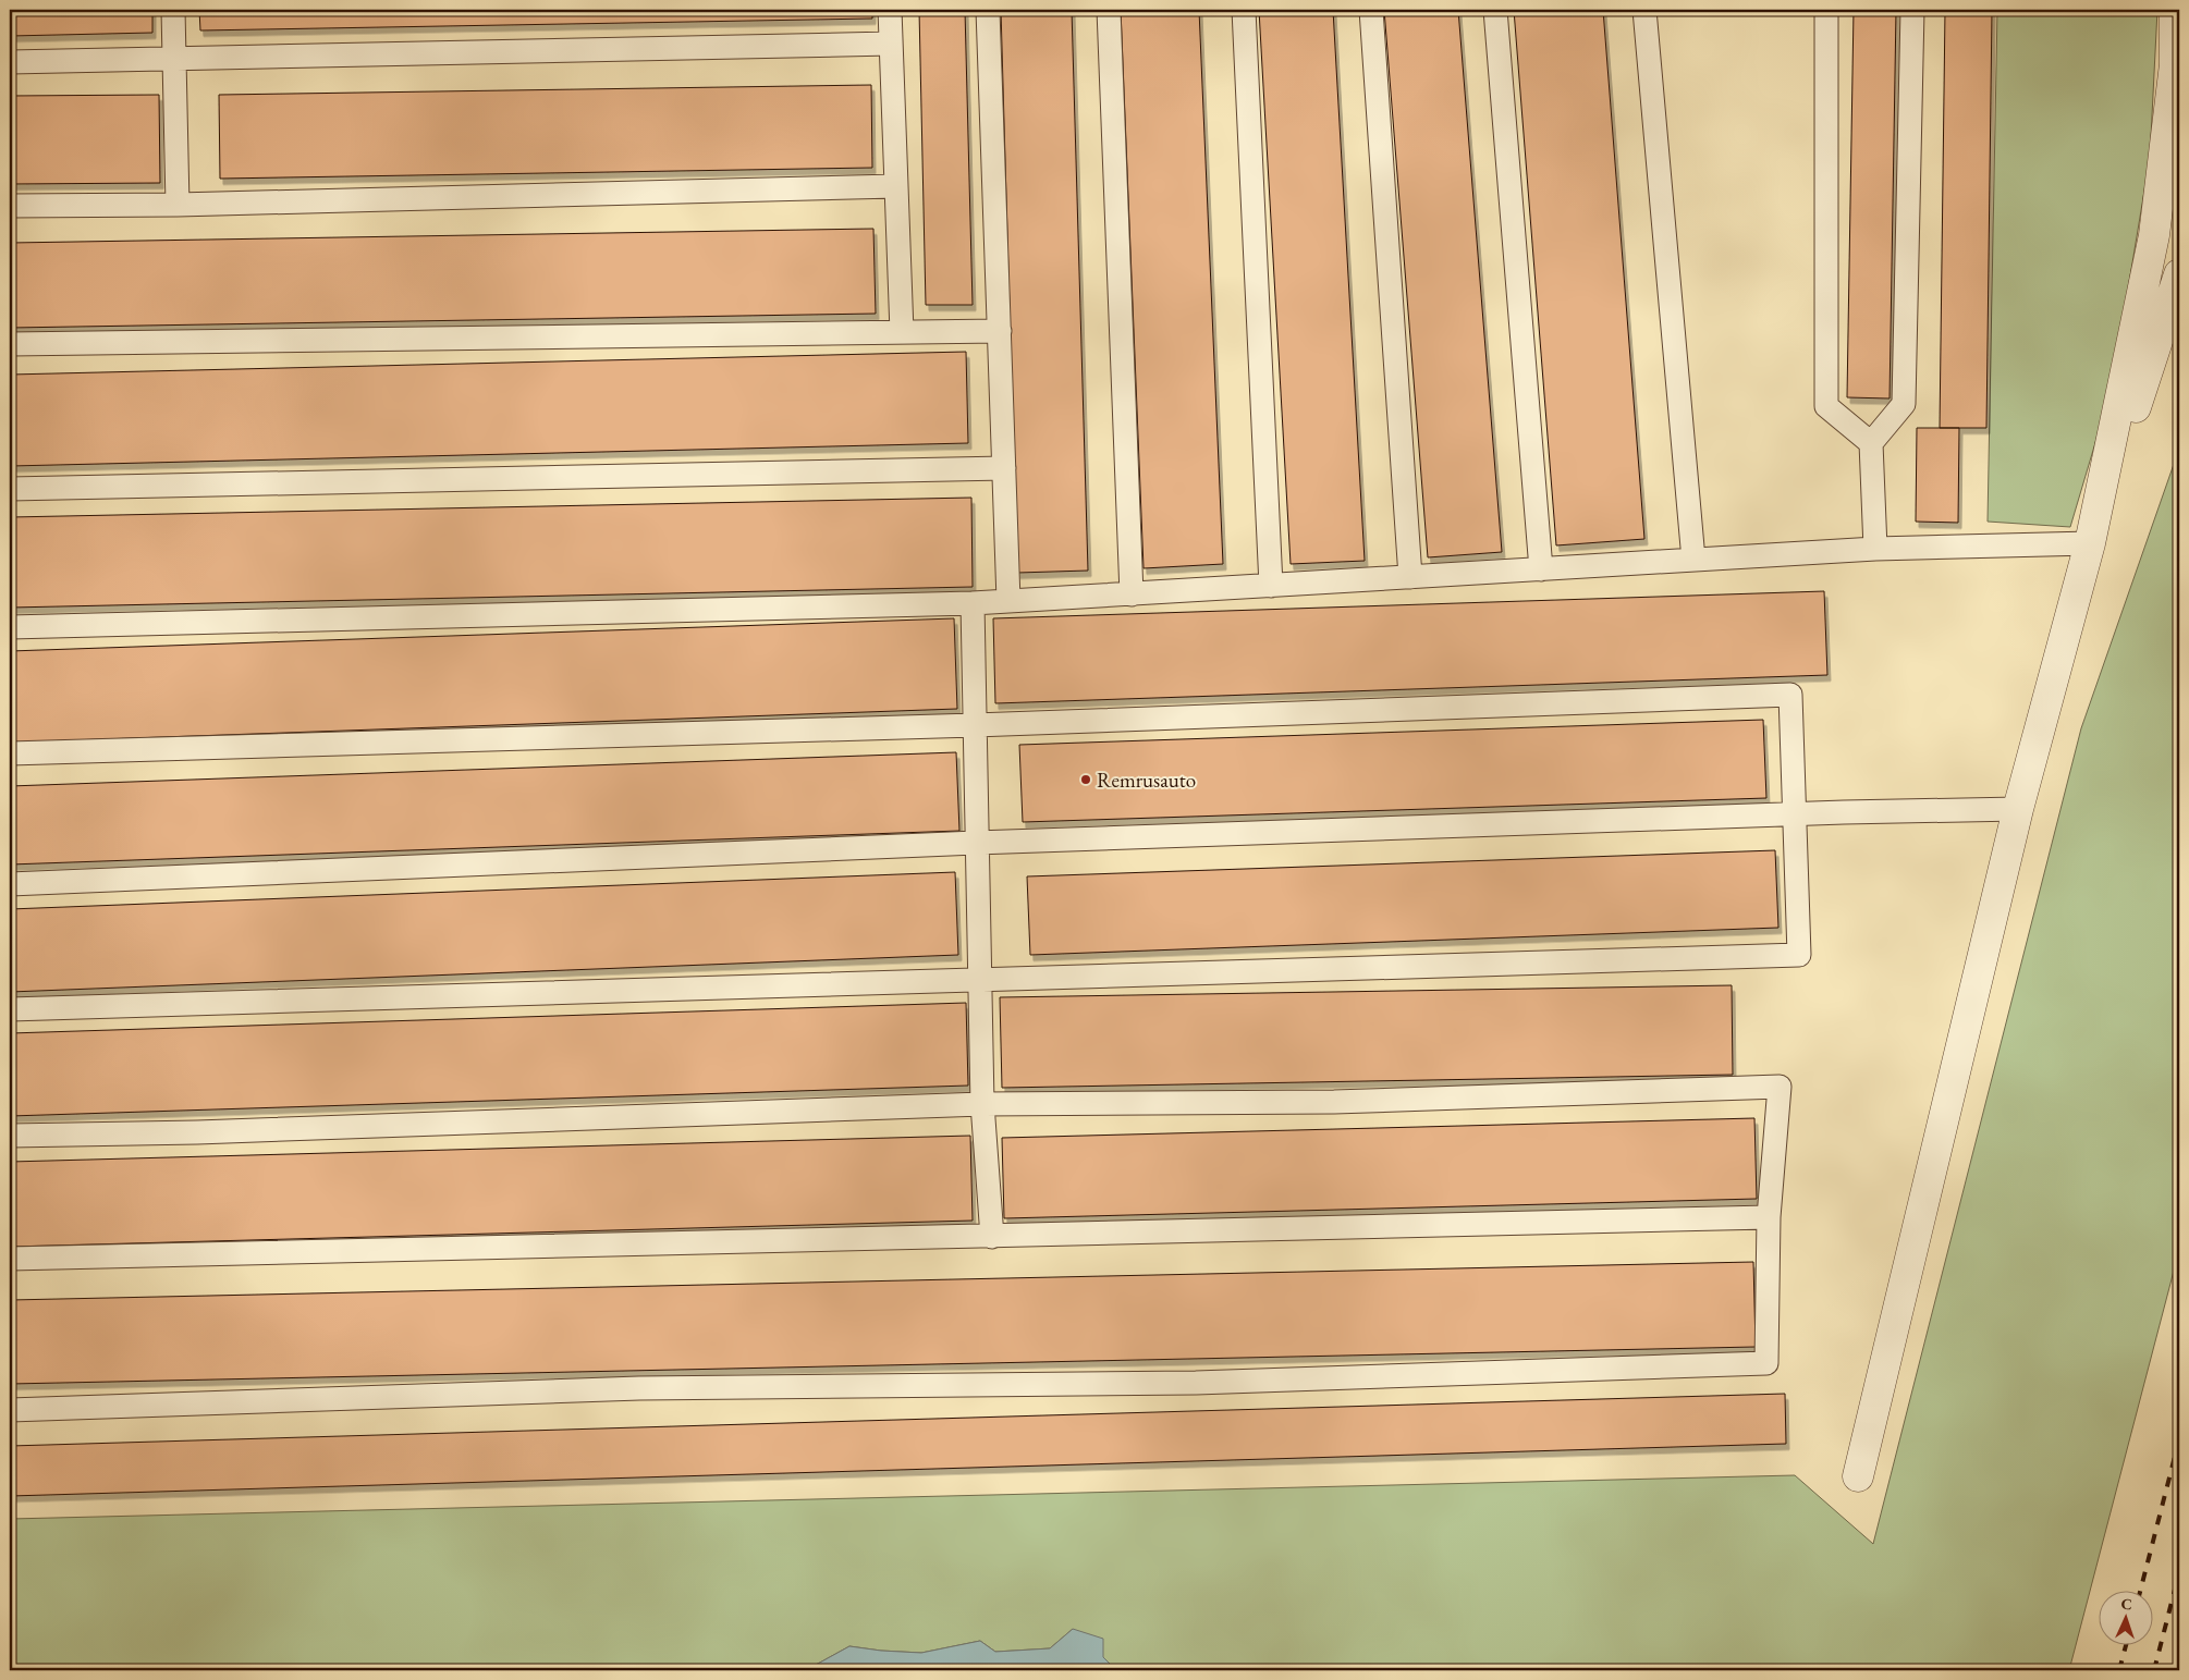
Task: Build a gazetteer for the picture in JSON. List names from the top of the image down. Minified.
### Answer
{"places":["Remrusauto"],"north":"top"}
